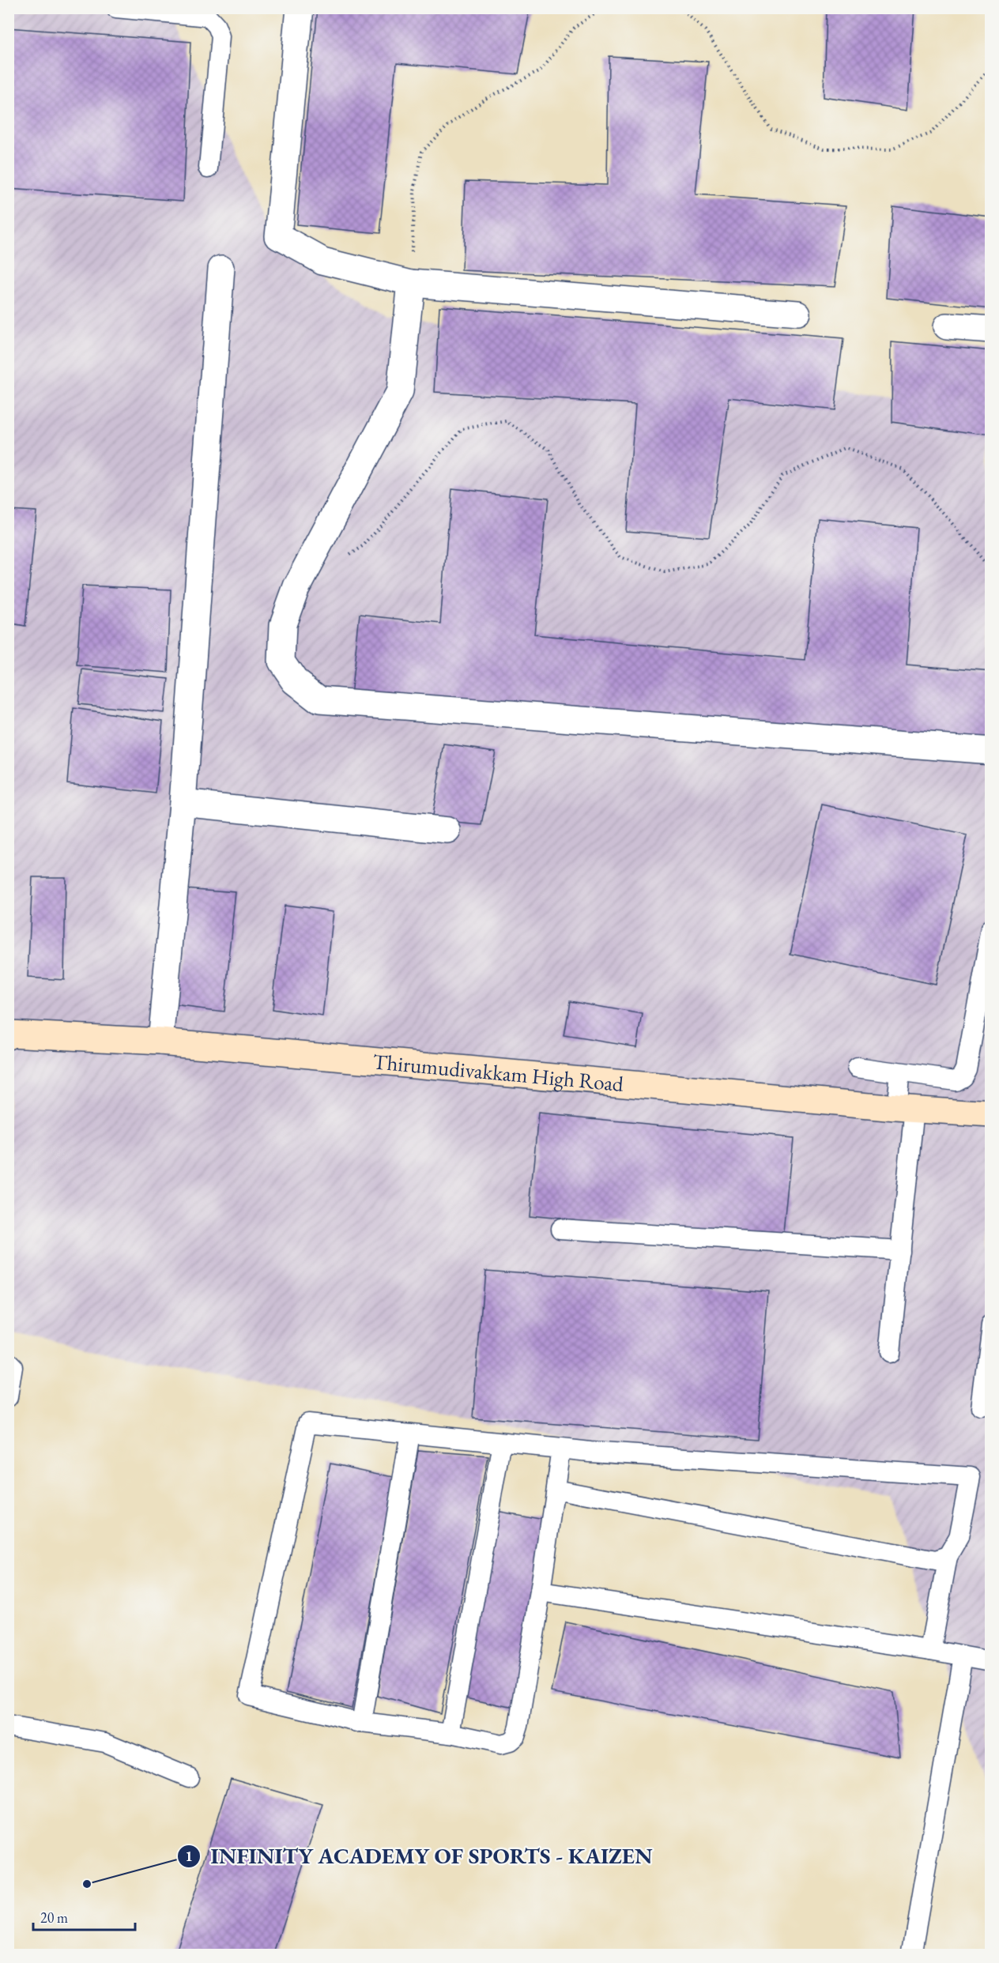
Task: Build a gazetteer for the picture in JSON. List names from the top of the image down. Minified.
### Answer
{"streets":{"main road":["Thirumudivakkam High Road"]},"places":["INFINITY ACADEMY OF SPORTS - KAIZEN"],"scale_bar":"20 m"}
